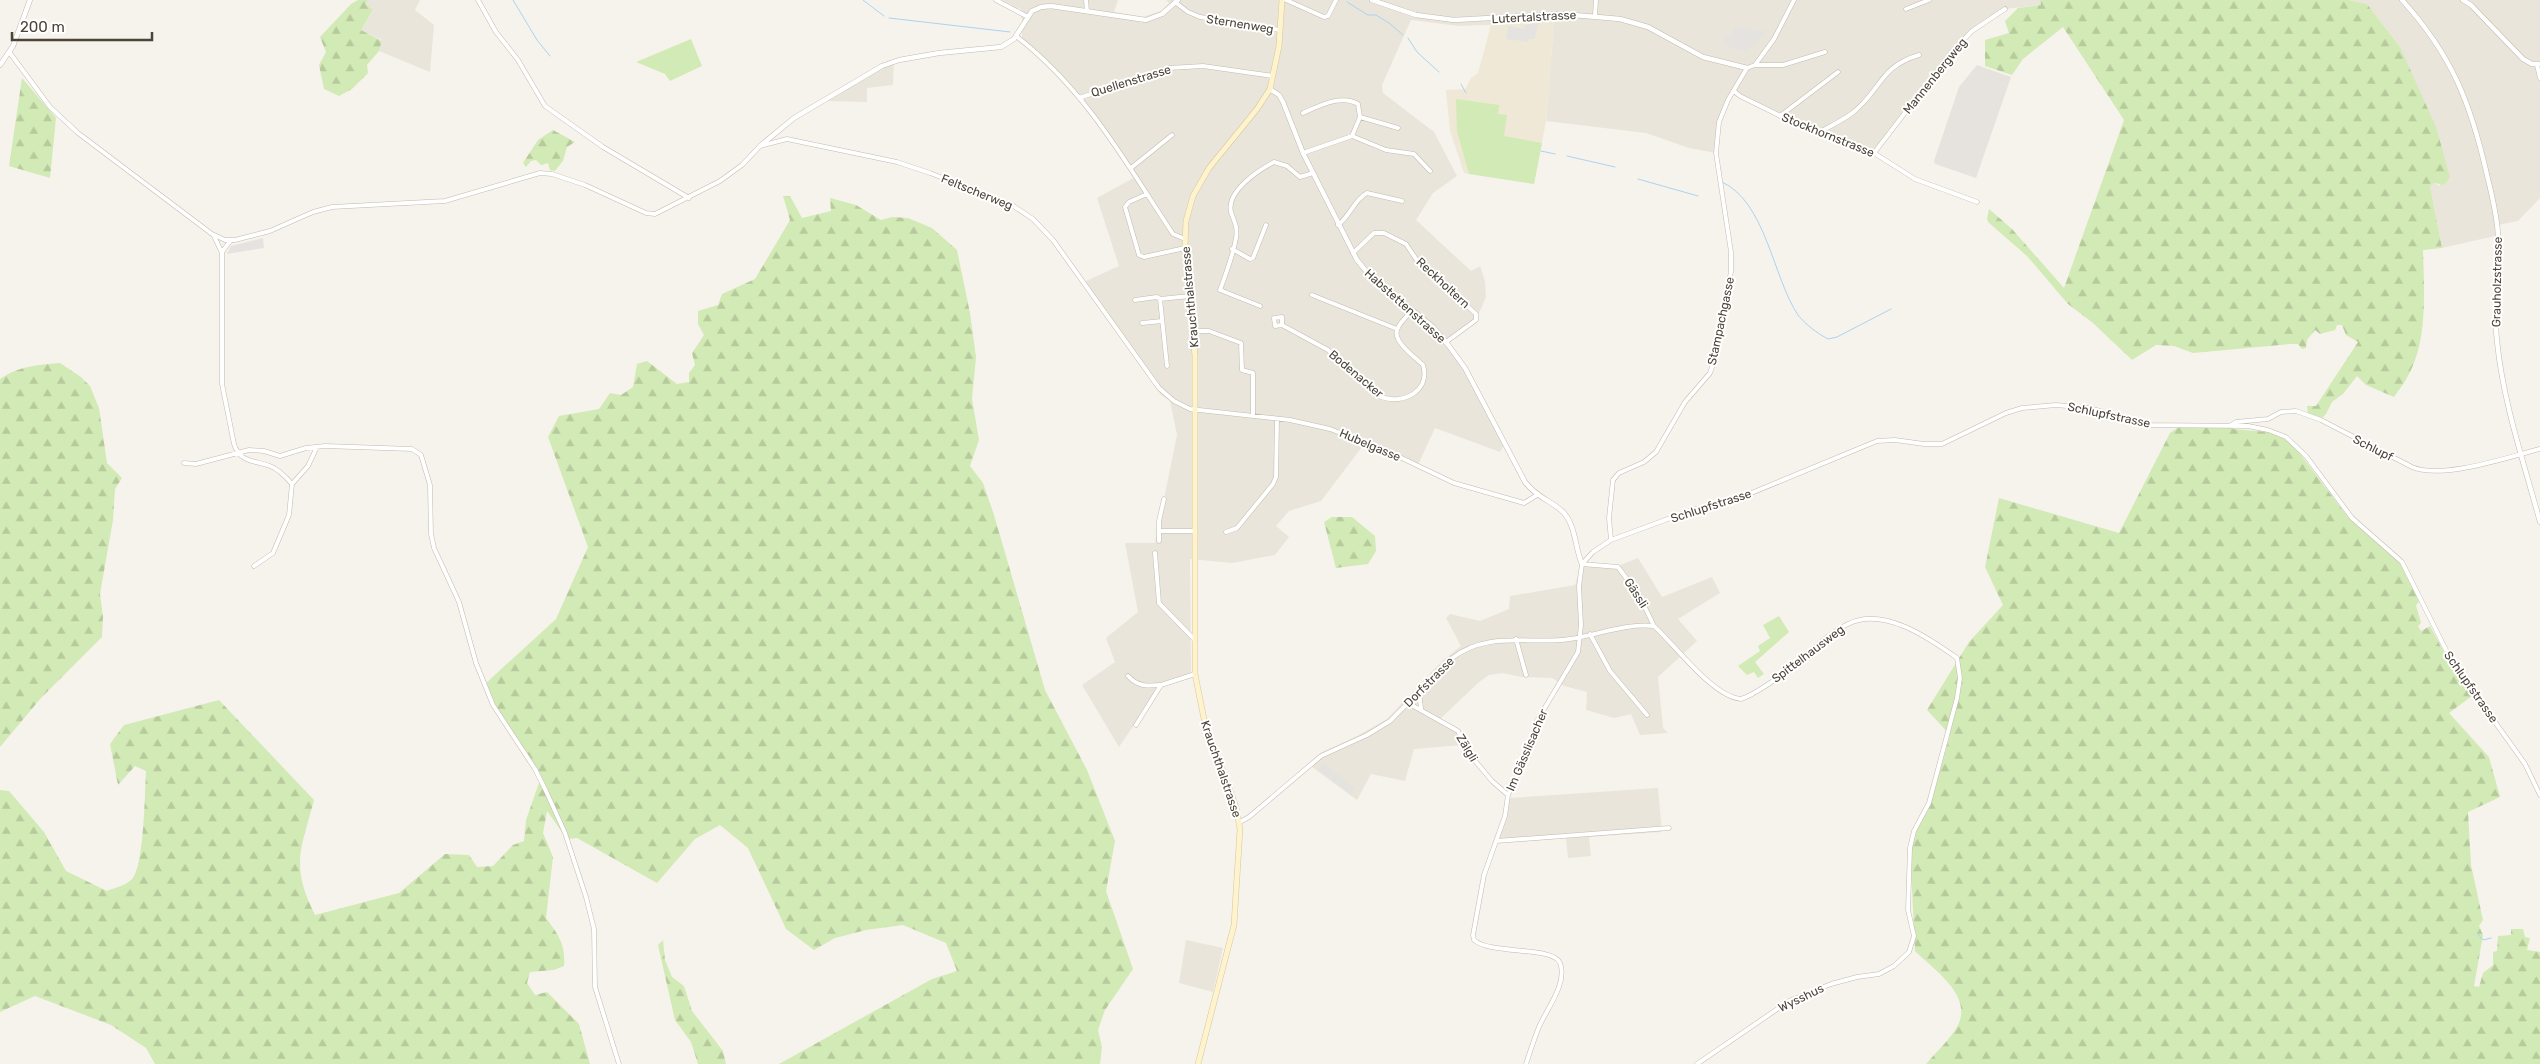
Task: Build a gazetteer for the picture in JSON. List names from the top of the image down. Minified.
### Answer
{"streets":{"main road":["Krauchthalstrasse"],"street":["Lutertalstrasse","Sternenweg","Mannenbergweg","Quellenstrasse","Stockhornstrasse","Feltscherweg","Grauholzstrasse","Reckholtern","Habstettenstrasse","Stampachgasse","Bodenacker","Schlupfstrasse","Hubelgasse","Schlupf","Gässli","Spittelhausweg","Dorfstrasse","Zälgli","Im Gässlisacher","Wysshus"]},"crossings":[["Lutertalstrasse","Stampachgasse"],["Sternenweg","Krauchthalstrasse"],["Mannenbergweg","Stockhornstrasse"],["Quellenstrasse","Krauchthalstrasse"],["Stockhornstrasse","Stampachgasse"],["Feltscherweg","Krauchthalstrasse"],["Feltscherweg","Hubelgasse"],["Grauholzstrasse","Schlupf"],["Reckholtern","Habstettenstrasse"],["Krauchthalstrasse","Habstettenstrasse"],["Krauchthalstrasse","Hubelgasse"],["Krauchthalstrasse","Dorfstrasse"],["Habstettenstrasse","Schlupfstrasse"],["Habstettenstrasse","Hubelgasse"],["Habstettenstrasse","Gässli"],["Stampachgasse","Schlupfstrasse"],["Schlupfstrasse","Schlupf"],["Schlupfstrasse","Gässli"],["Gässli","Spittelhausweg"],["Spittelhausweg","Wysshus"],["Dorfstrasse","Zälgli"],["Dorfstrasse","Im Gässlisacher"],["Zälgli","Im Gässlisacher"]],"scale_bar":"200 m"}
